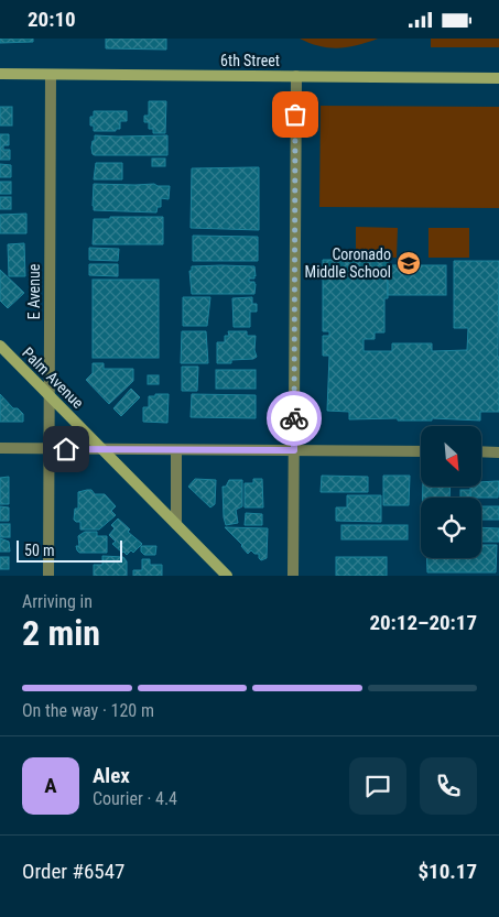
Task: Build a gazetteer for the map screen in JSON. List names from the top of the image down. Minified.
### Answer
{"streets":{"street":["6th Street","E Avenue","Palm Avenue"]},"crossings":[["6th Street","E Avenue"],["E Avenue","Palm Avenue"]],"places":{"school or university":["Coronado Middle School"]},"scale_bar":"50 m","north":"bottom right","page":{"status":"20:10","scale":"50 m","heading":["2 min","Arriving in","20:12–20:17"],"panel":["Alex","Courier · 4.4","Order #6547","$10.17"],"bar":"On the way · 120 m","round":"A"}}
